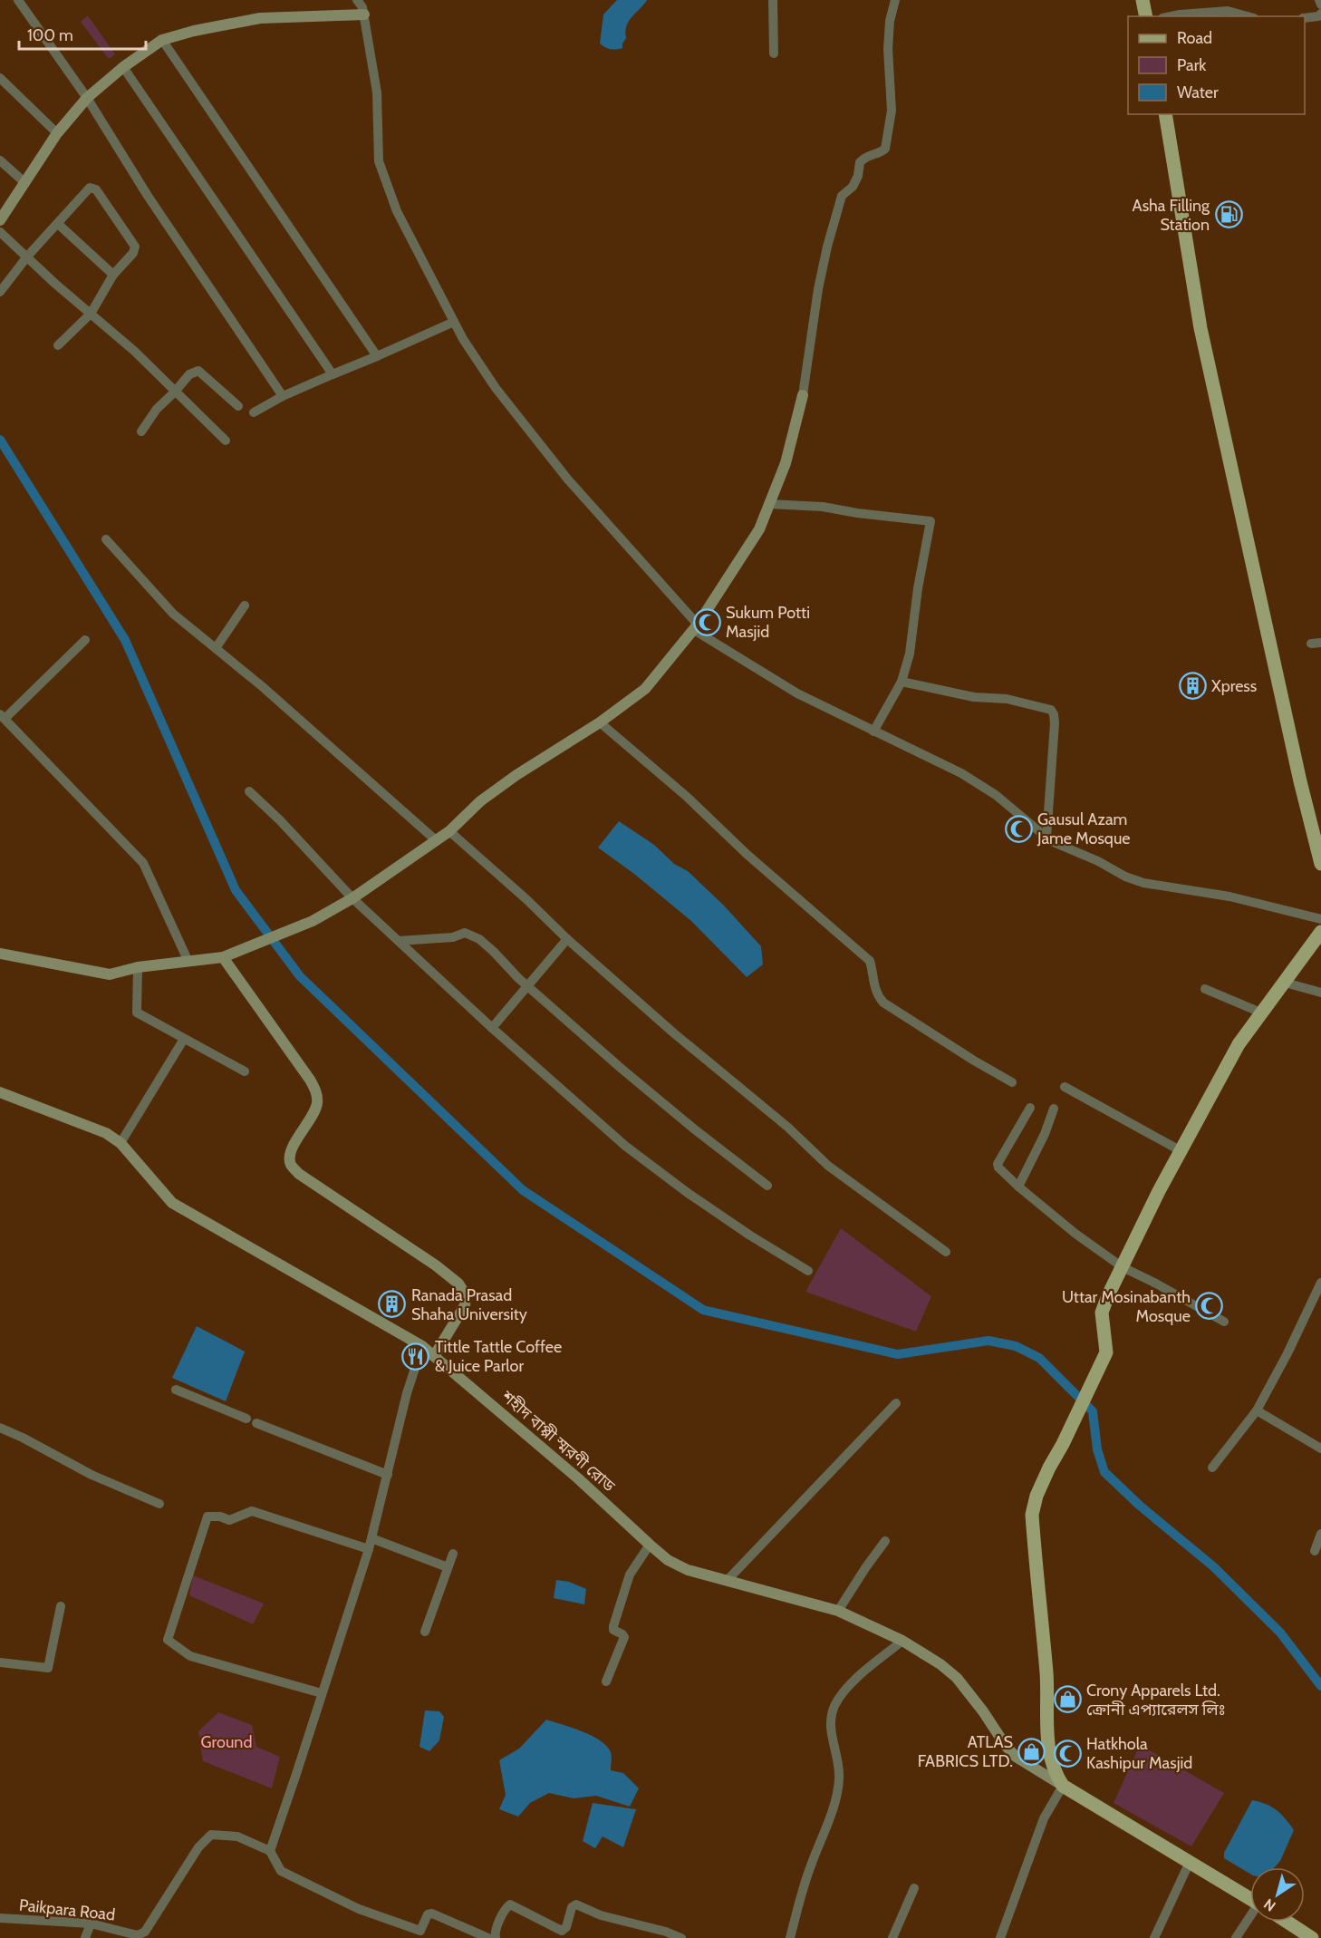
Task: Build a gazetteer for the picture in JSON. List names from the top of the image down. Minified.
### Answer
{"streets":{"street":["শহীদ বাপ্পী স্মরণী রোড","Paikpara Road"]},"parks":["Ground"],"places":{"fuel station":["Asha Filling Station"],"mosque":["Sukum Potti Masjid","Gausul Azam Jame Mosque","Uttar Mosinabanth Mosque","Hatkhola Kashipur Masjid"],"building":["Xpress","Ranada Prasad Shaha University"],"restaurant":["Tittle Tattle Coffee & Juice Parlor"],"shop":["Crony Apparels Ltd. ক্রোনী এপ্যারেলস লিঃ","ATLAS FABRICS LTD."]},"legend":["Road","Park","Water"],"scale_bar":"100 m","north":"bottom left"}
